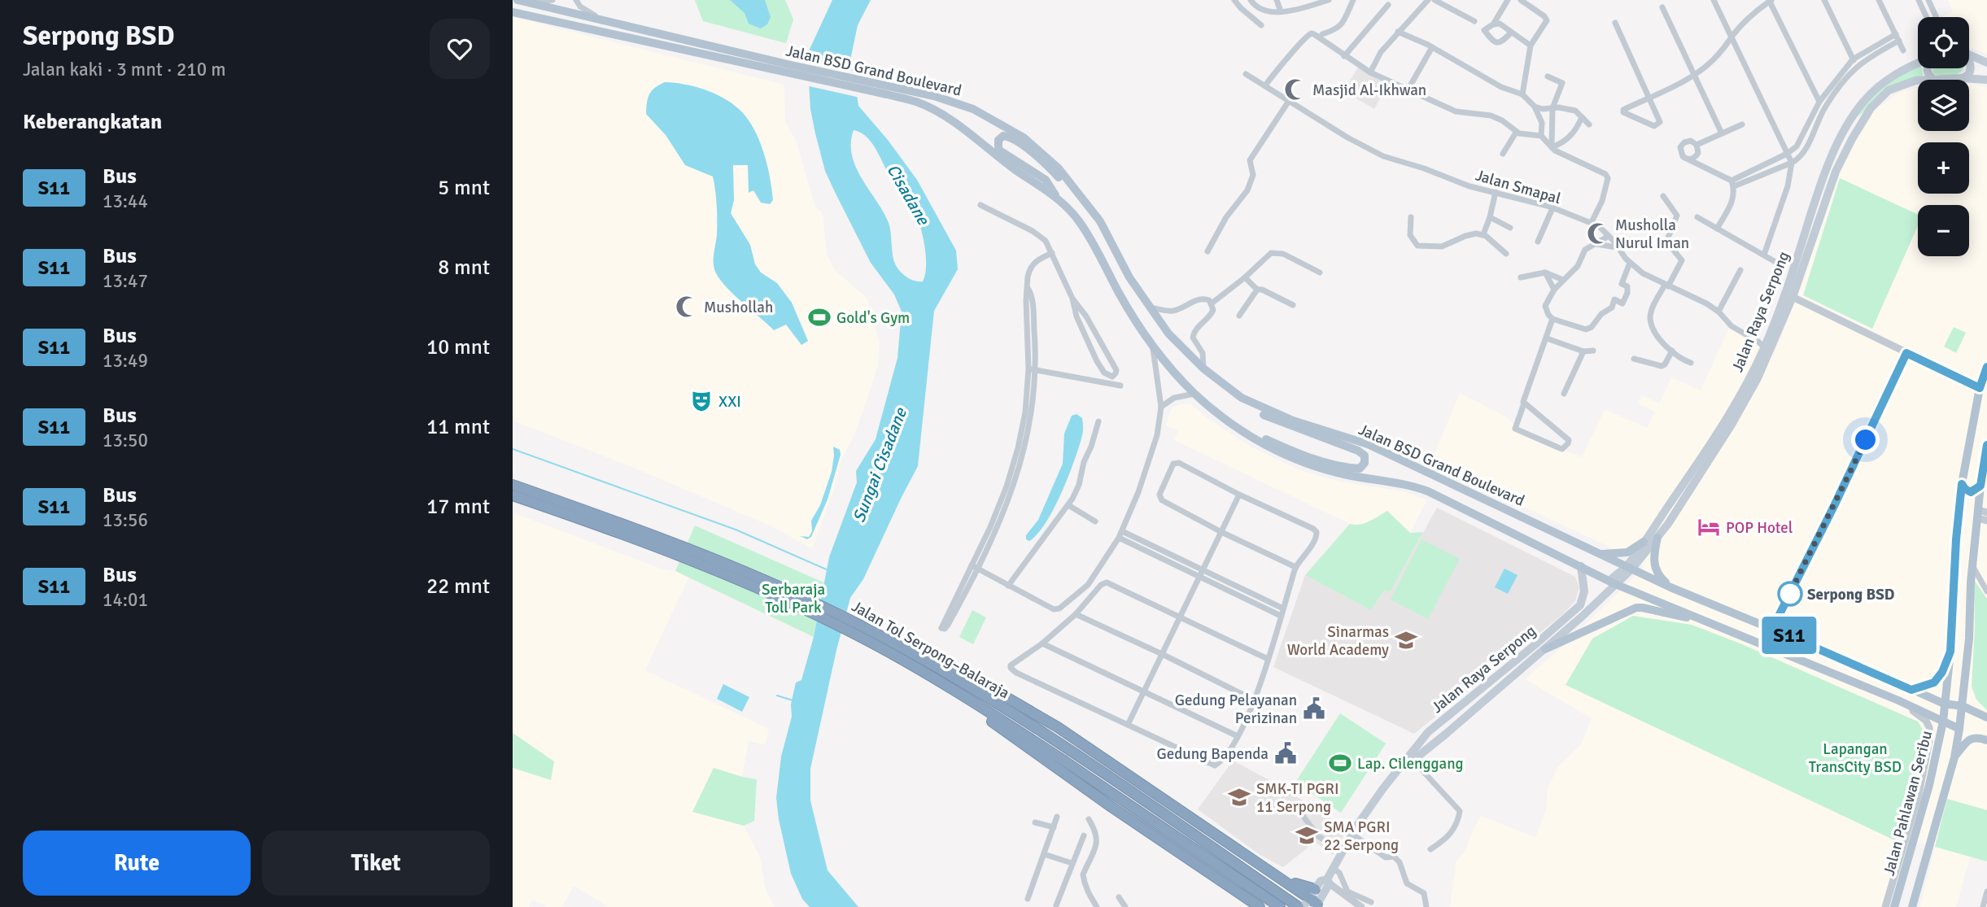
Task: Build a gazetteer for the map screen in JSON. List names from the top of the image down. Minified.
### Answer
{"streets":{"highway":["Jalan Tol Serpong–Balaraja"],"main road":["Jalan BSD Grand Boulevard","Jalan Raya Serpong","Jalan Pahlawan Seribu"],"street":["Jalan Smapal"]},"crossings":[["Jalan BSD Grand Boulevard","Jalan Raya Serpong"],["Jalan BSD Grand Boulevard","Jalan Pahlawan Seribu"],["Jalan Smapal","Jalan Raya Serpong"],["Jalan Raya Serpong","Jalan Tol Serpong–Balaraja"]],"water":["Cisadane","Sungai Cisadane"],"parks":["Serbaraja Toll Park","Lapangan TransCity BSD"],"places":{"mosque":["Masjid Al-Ikhwan","Musholla Nurul Iman","Mushollah"],"sports":["Gold's Gym","Lap. Cilenggang"],"theatre":["XXI"],"hotel":["POP Hotel"],"other":["Serpong BSD"],"school or university":["Sinarmas World Academy","SMK-TI PGRI 11 Serpong","SMA PGRI 22 Serpong"],"public building":["Gedung Pelayanan Perizinan","Gedung Bapenda"]},"lines":["bus line S11"],"page":{"heading":[["Serpong BSD","Jalan kaki · 3 mnt · 210 m"],"Keberangkatan"],"on_map":"S11","map_buttons":["+","−"],"list":[{"mark":"S11","name":"Bus","note":"13:44","value":"5 mnt"},{"mark":"S11","name":"Bus","note":"13:47","value":"8 mnt"},{"mark":"S11","name":"Bus","note":"13:49","value":"10 mnt"},{"mark":"S11","name":"Bus","note":"13:50","value":"11 mnt"},{"mark":"S11","name":"Bus","note":"13:56","value":"17 mnt"},{"mark":"S11","name":"Bus","note":"14:01","value":"22 mnt"}],"buttons":["Rute","Tiket"]}}
